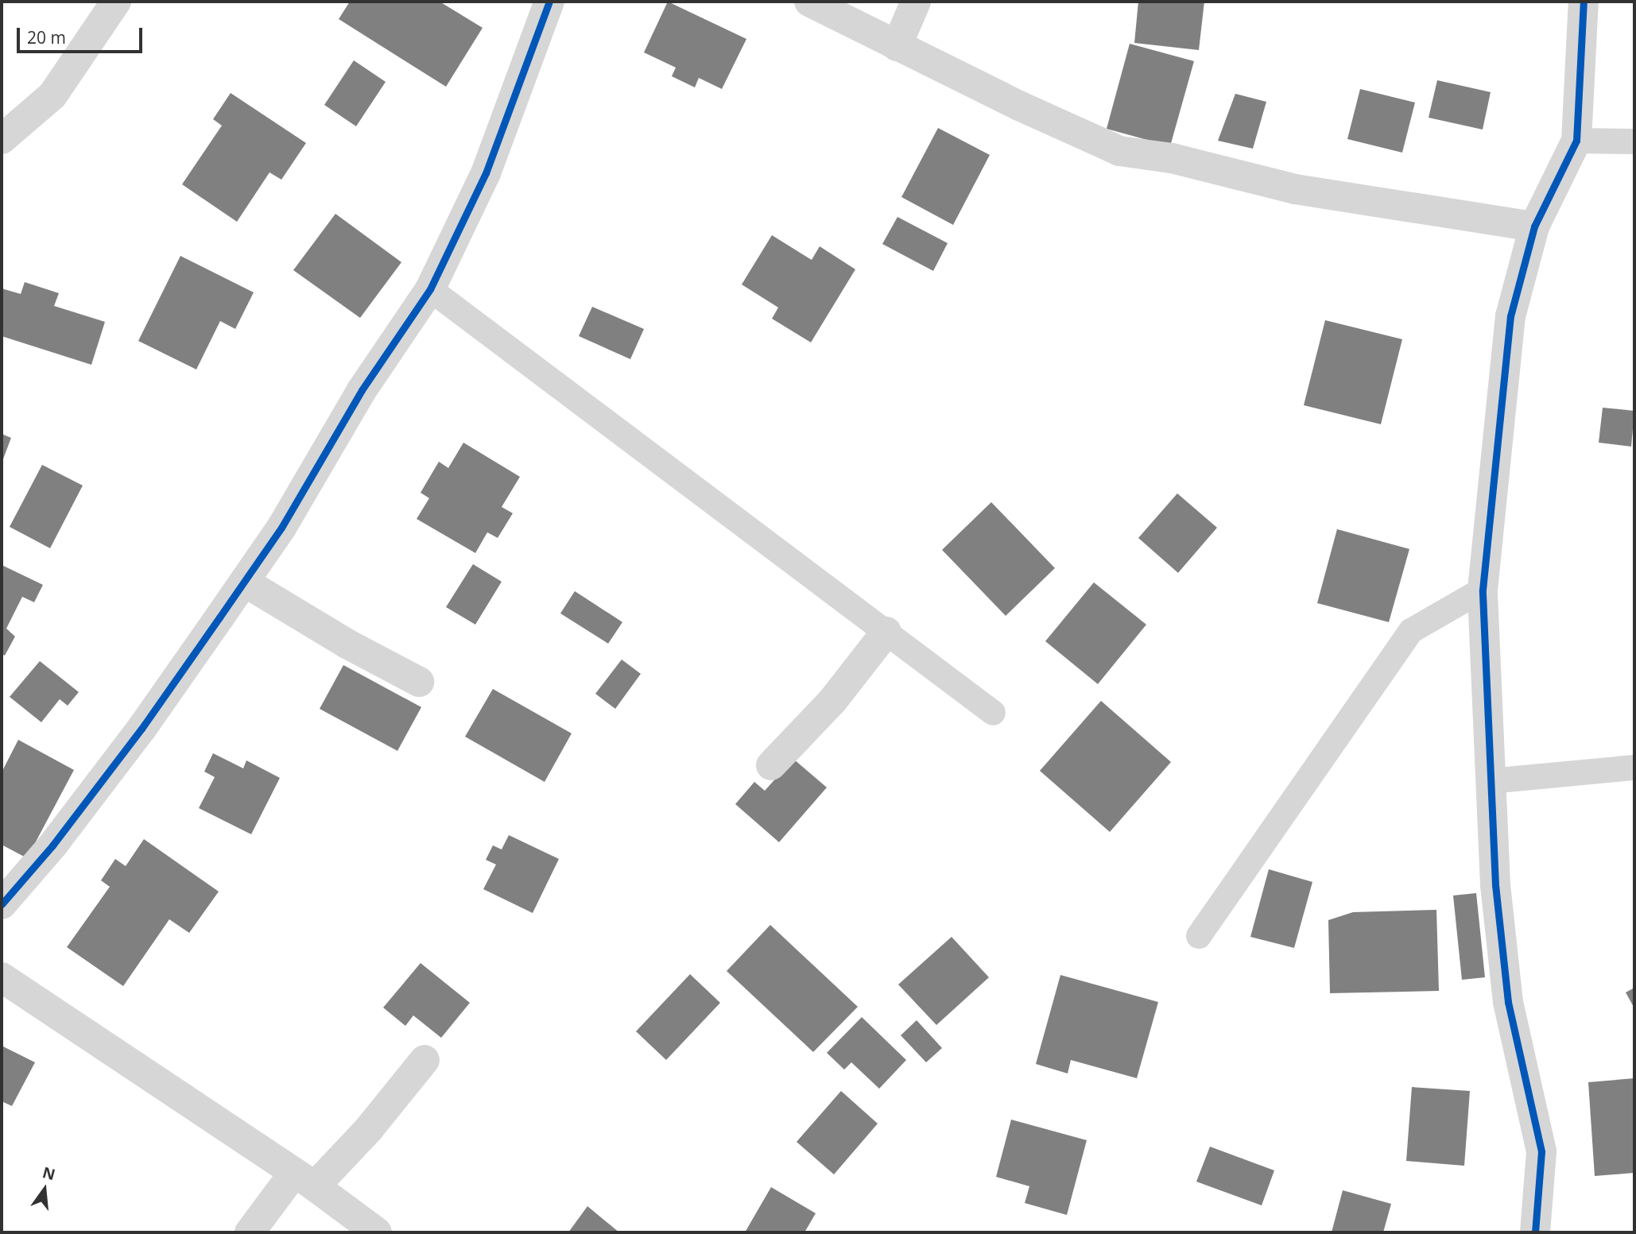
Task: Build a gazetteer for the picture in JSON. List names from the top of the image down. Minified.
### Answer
{"scale_bar":"20 m","north":"top"}
